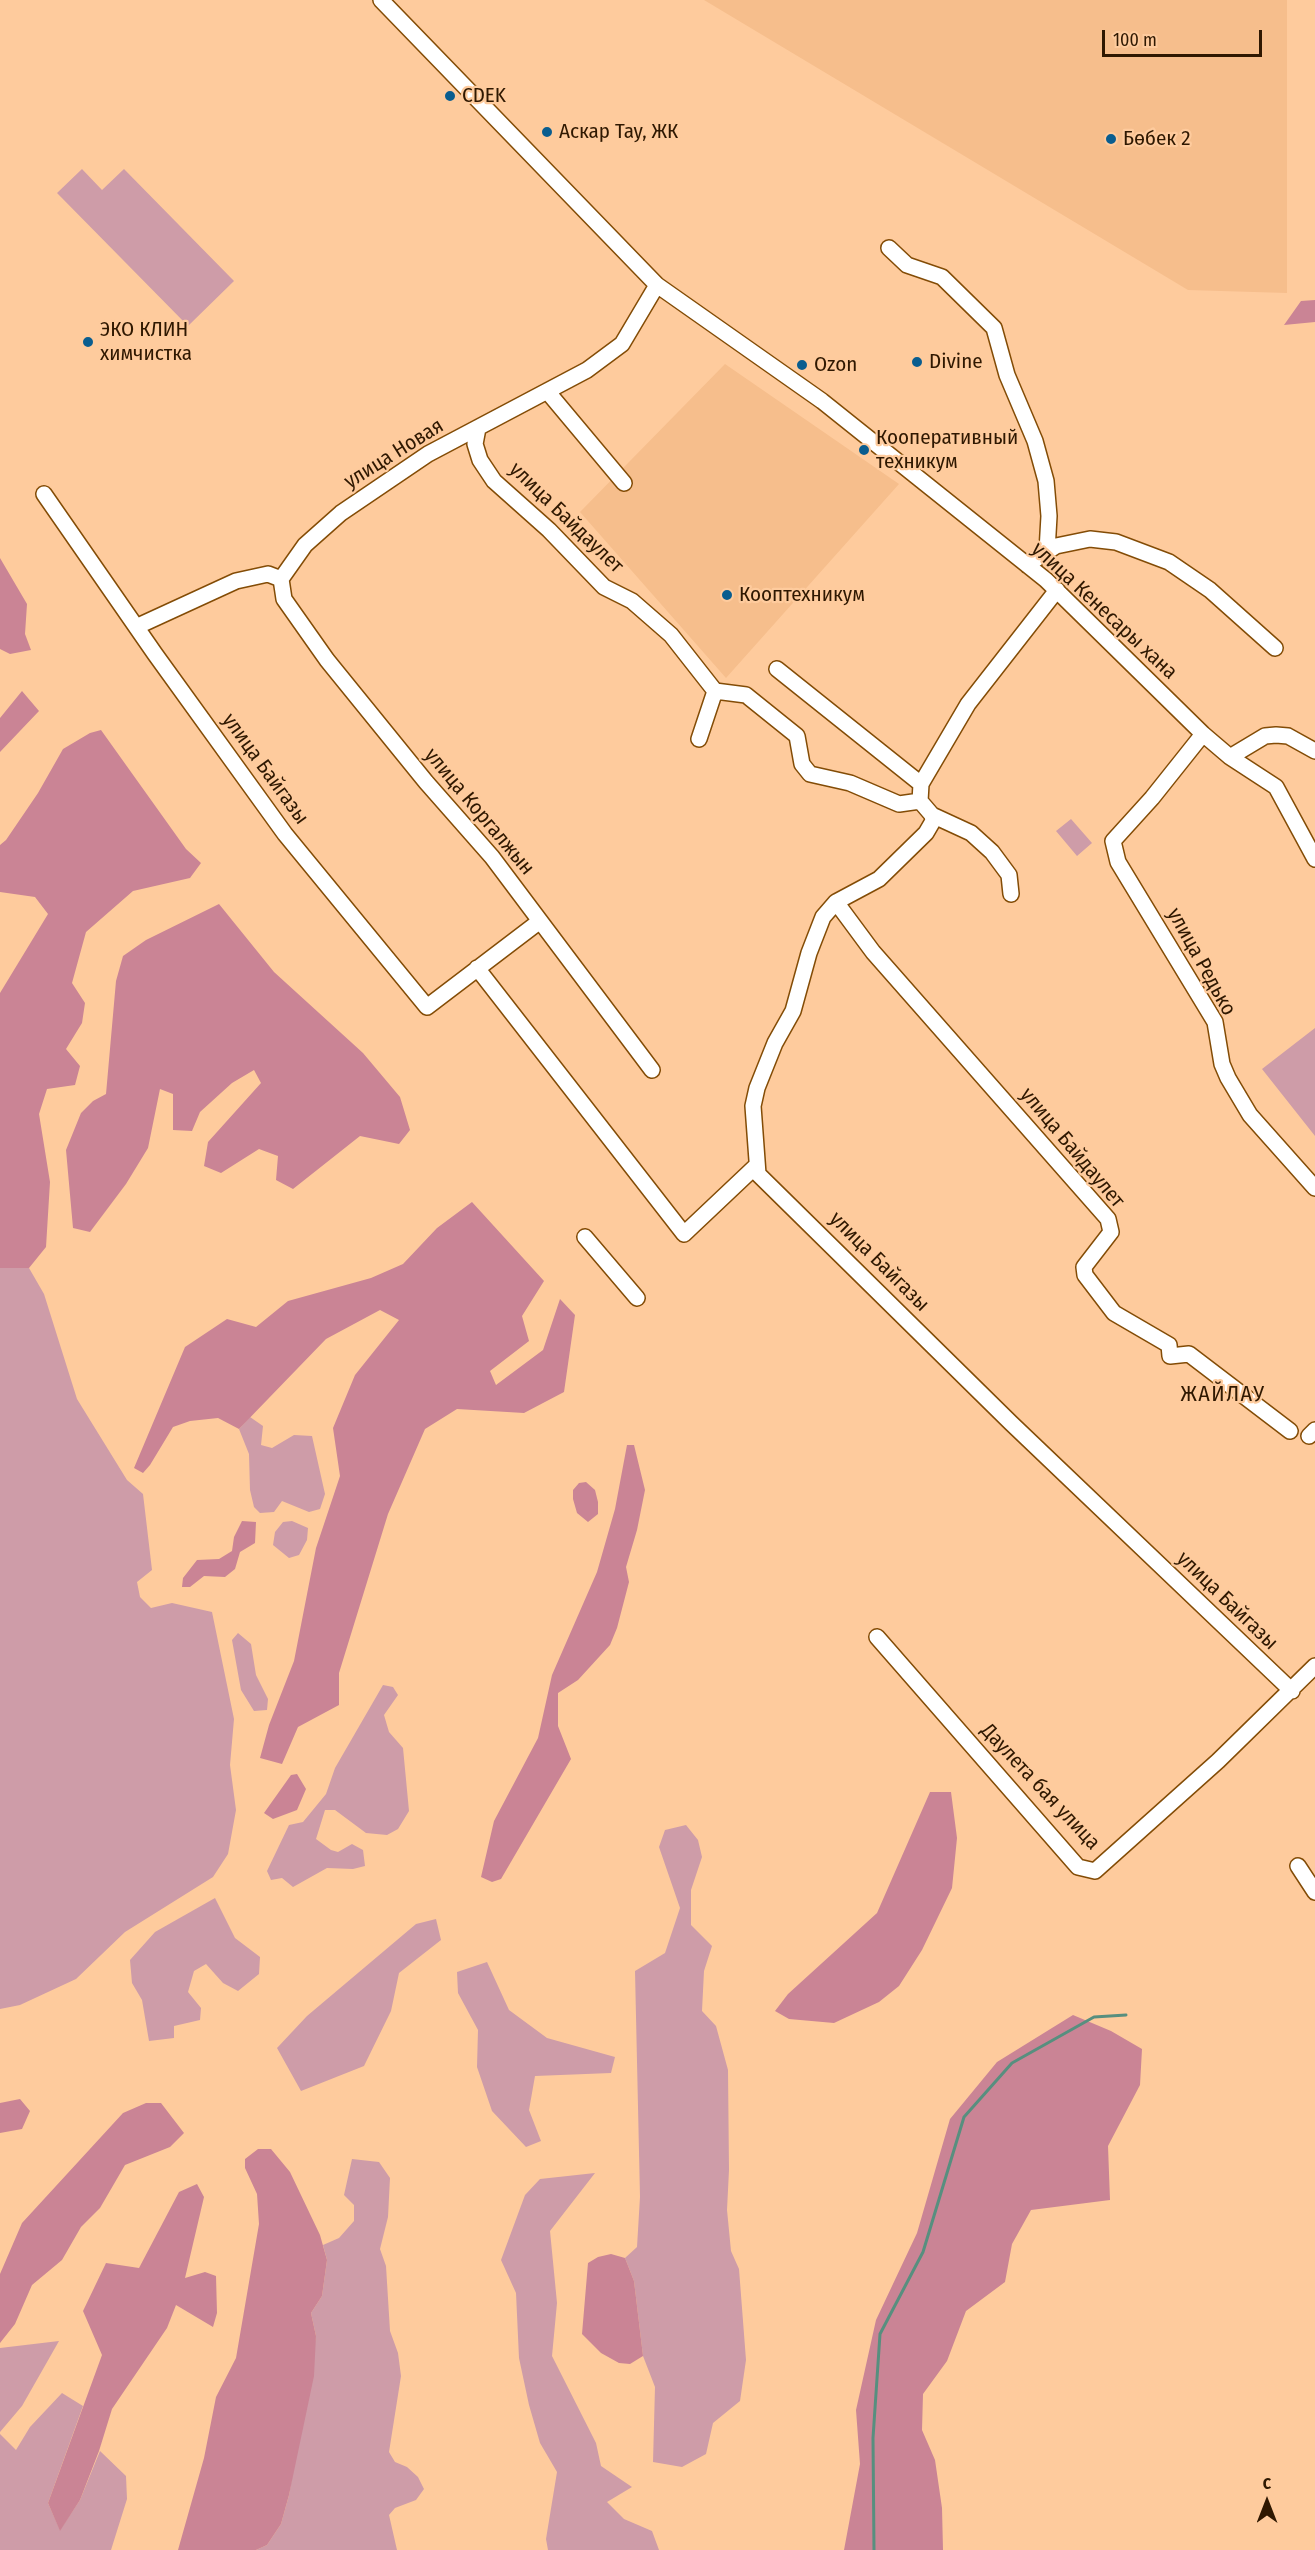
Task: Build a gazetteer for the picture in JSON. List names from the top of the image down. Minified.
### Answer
{"streets":{"street":["улица Новая","улица Байдаулет","улица Кенесары хана","улица Байгазы","улица Коргалжын","улица Редько","Даулета бая улица"]},"crossings":[["улица Новая","улица Байдаулет"],["улица Новая","улица Кенесары хана"],["улица Новая","улица Коргалжын"],["улица Кенесары хана","улица Редько"],["улица Байгазы","улица Коргалжын"],["улица Байгазы","Даулета бая улица"]],"districts":["ЖАЙЛАУ"],"places":["CDEK","Аскар Тау, ЖК","Бөбек 2","ЭКО КЛИН химчистка","Divine","Ozon","Кооперативный техникум","Кооптехникум"],"scale_bar":"100 m","north":"top"}
